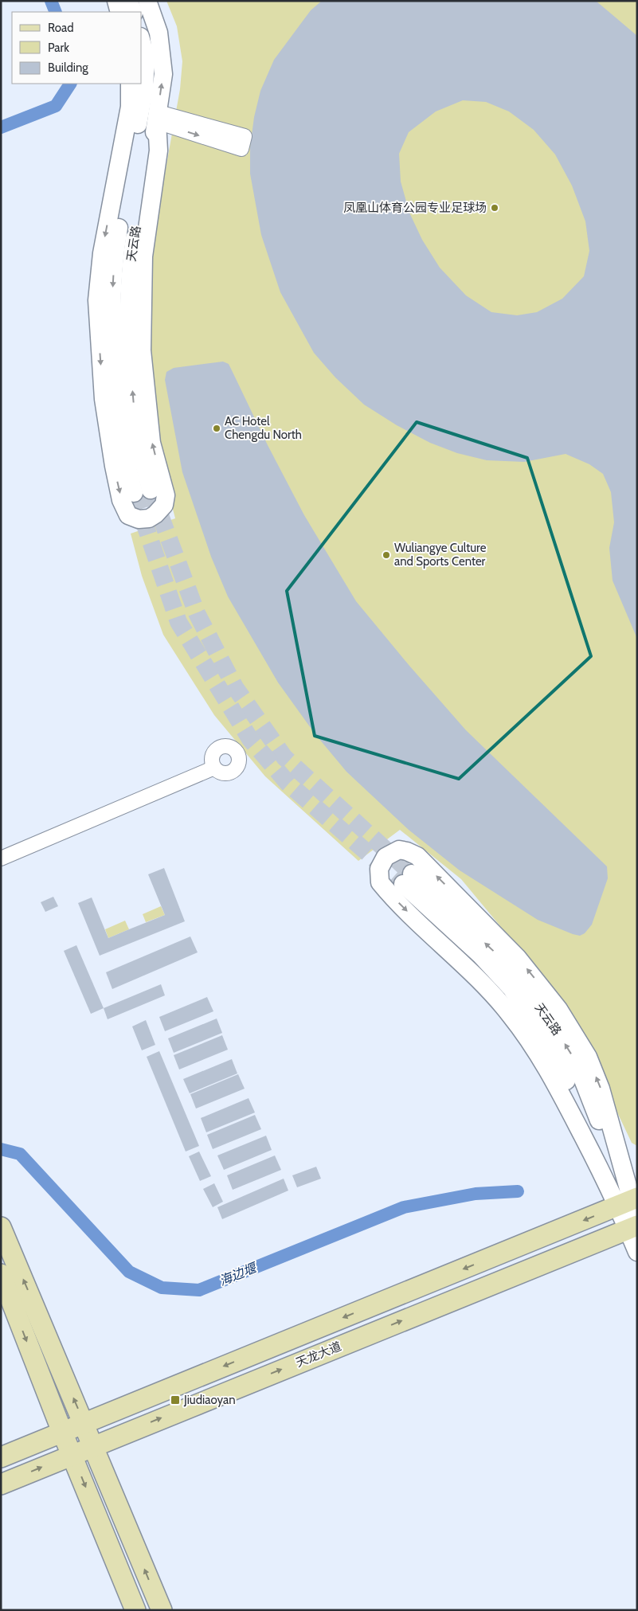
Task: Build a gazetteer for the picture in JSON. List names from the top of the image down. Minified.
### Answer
{"streets":{"main road":["天龙大道"],"street":["天云路"]},"crossings":[["天云路","天龙大道"]],"water":["海边堰"],"places":{"other":["凤凰山体育公园专业足球场","AC Hotel Chengdu North","Wuliangye Culture and Sports Center"],"transit":["Jiudiaoyan"]},"legend":["Road","Park","Building"]}
